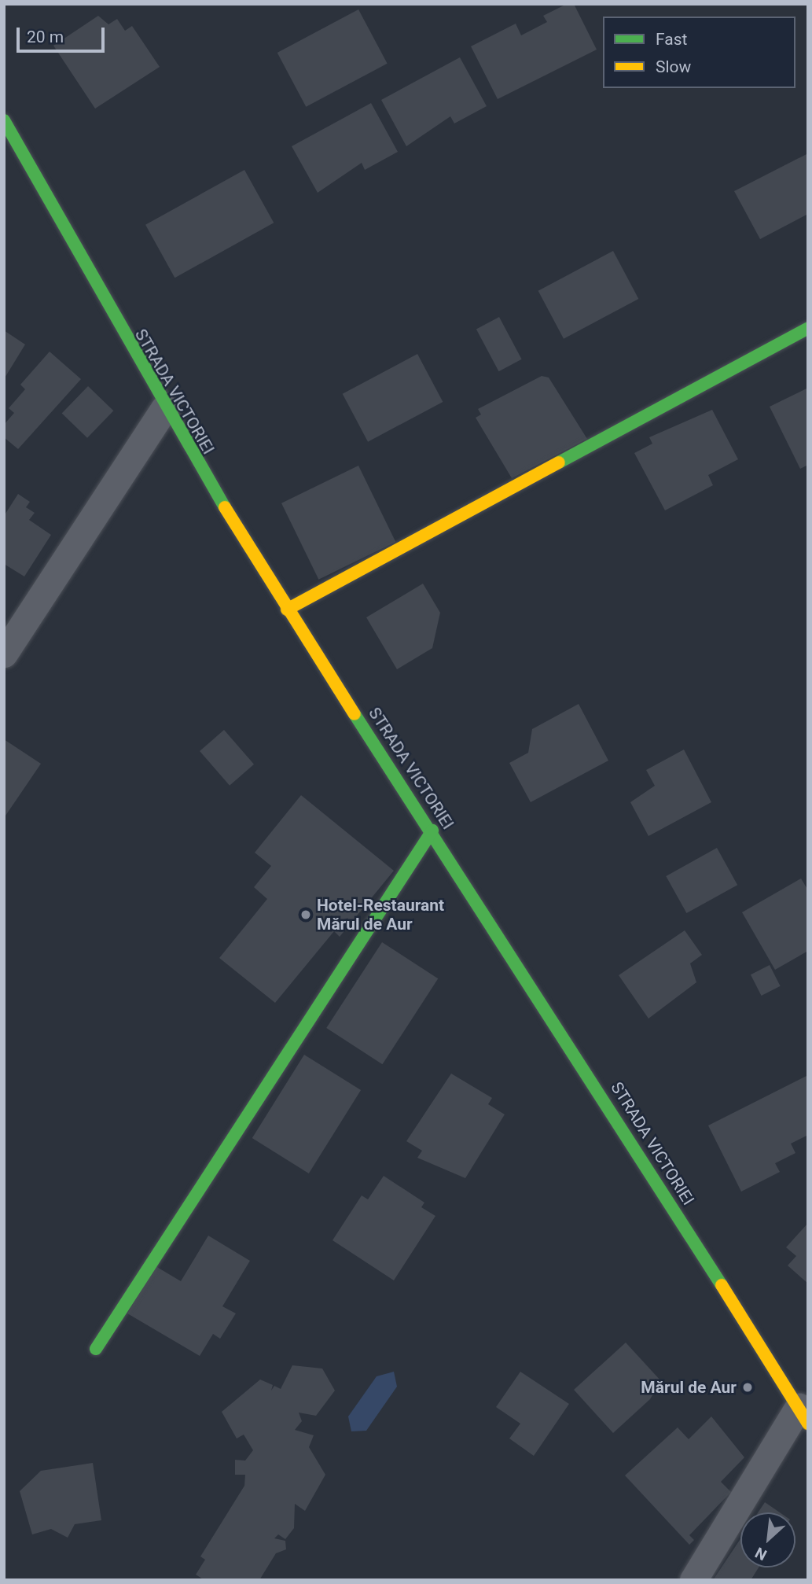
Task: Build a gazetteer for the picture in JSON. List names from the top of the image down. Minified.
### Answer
{"streets":{"street":["STRADA VICTORIEI"]},"places":["Hotel-Restaurant Mărul de Aur","Mărul de Aur"],"legend":["Fast","Slow"],"scale_bar":"20 m","north":"bottom left"}
